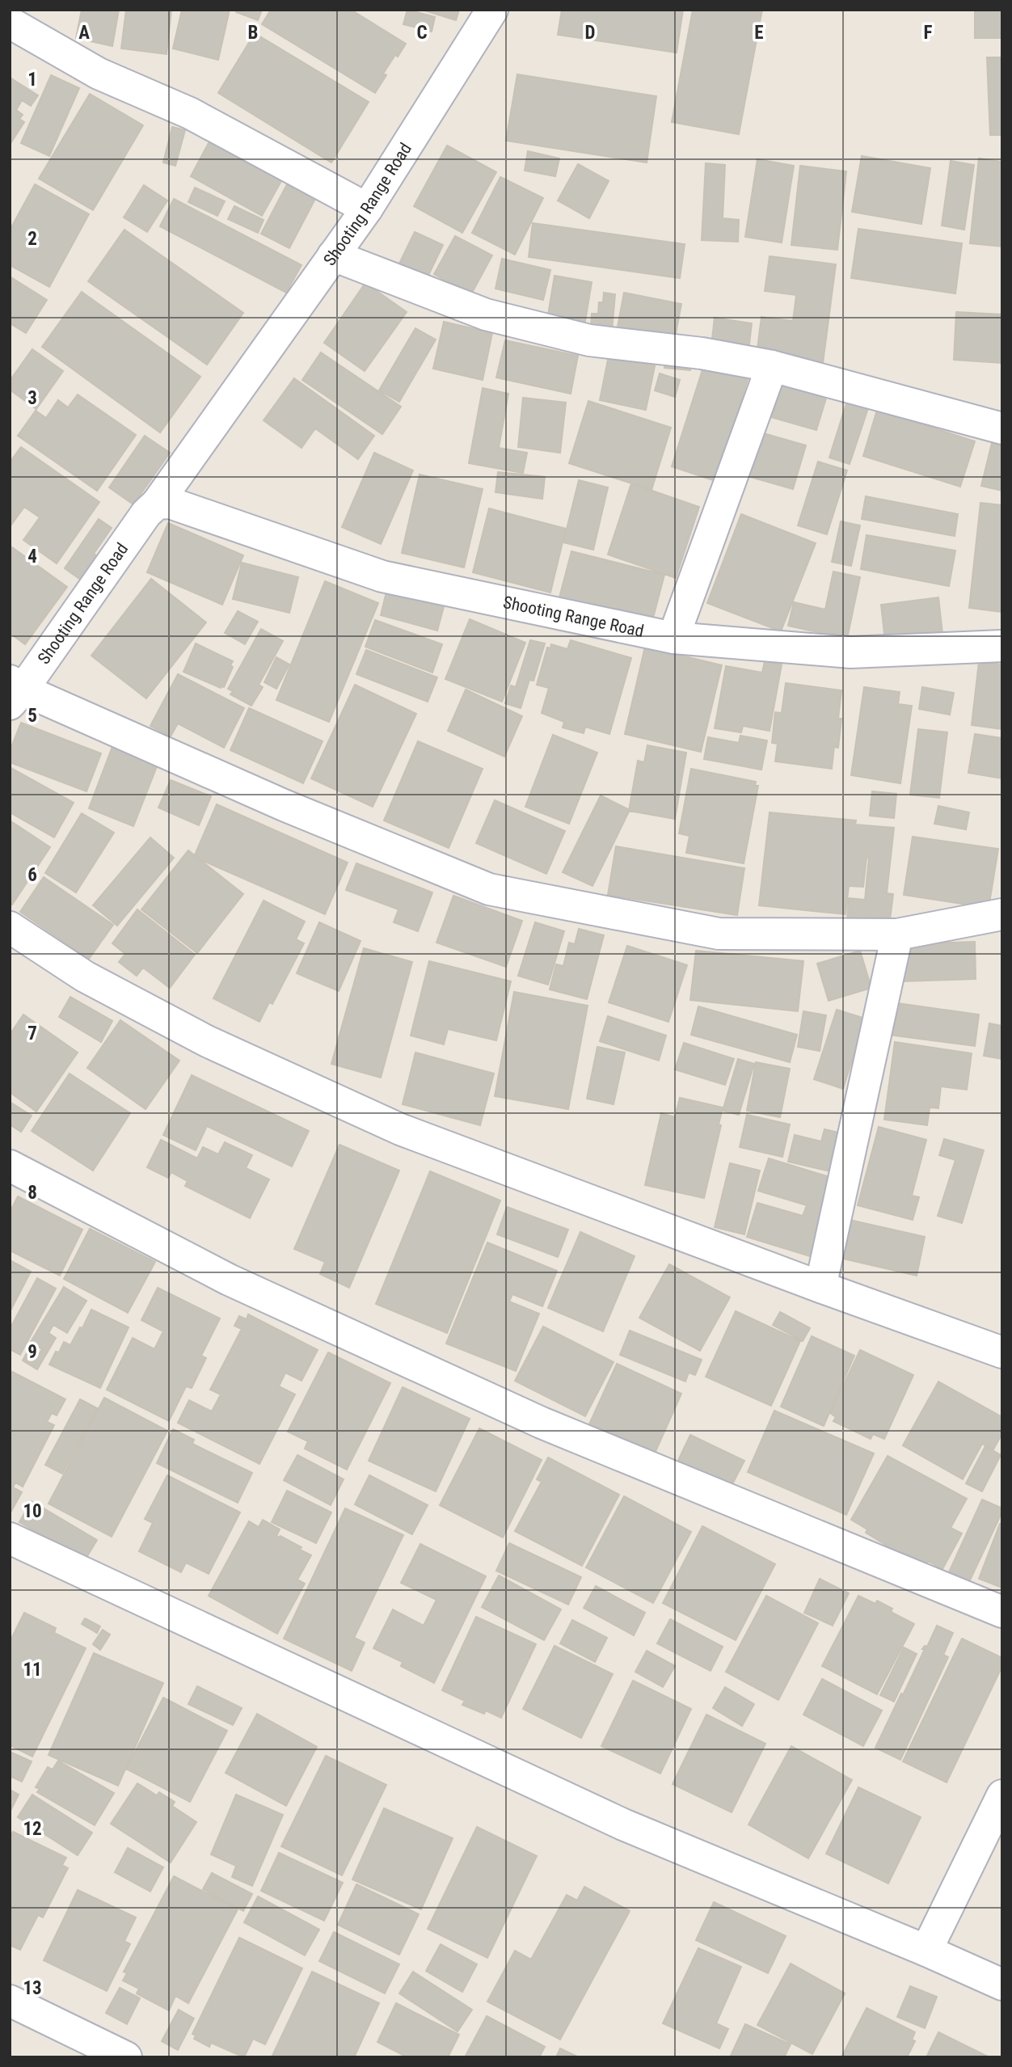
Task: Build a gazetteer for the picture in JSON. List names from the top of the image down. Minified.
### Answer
{"streets":{"street":["Shooting Range Road"]},"grid":{"columns":["A","B","C","D","E","F"],"rows":["1","2","3","4","5","6","7","8","9","10","11","12","13"]}}
